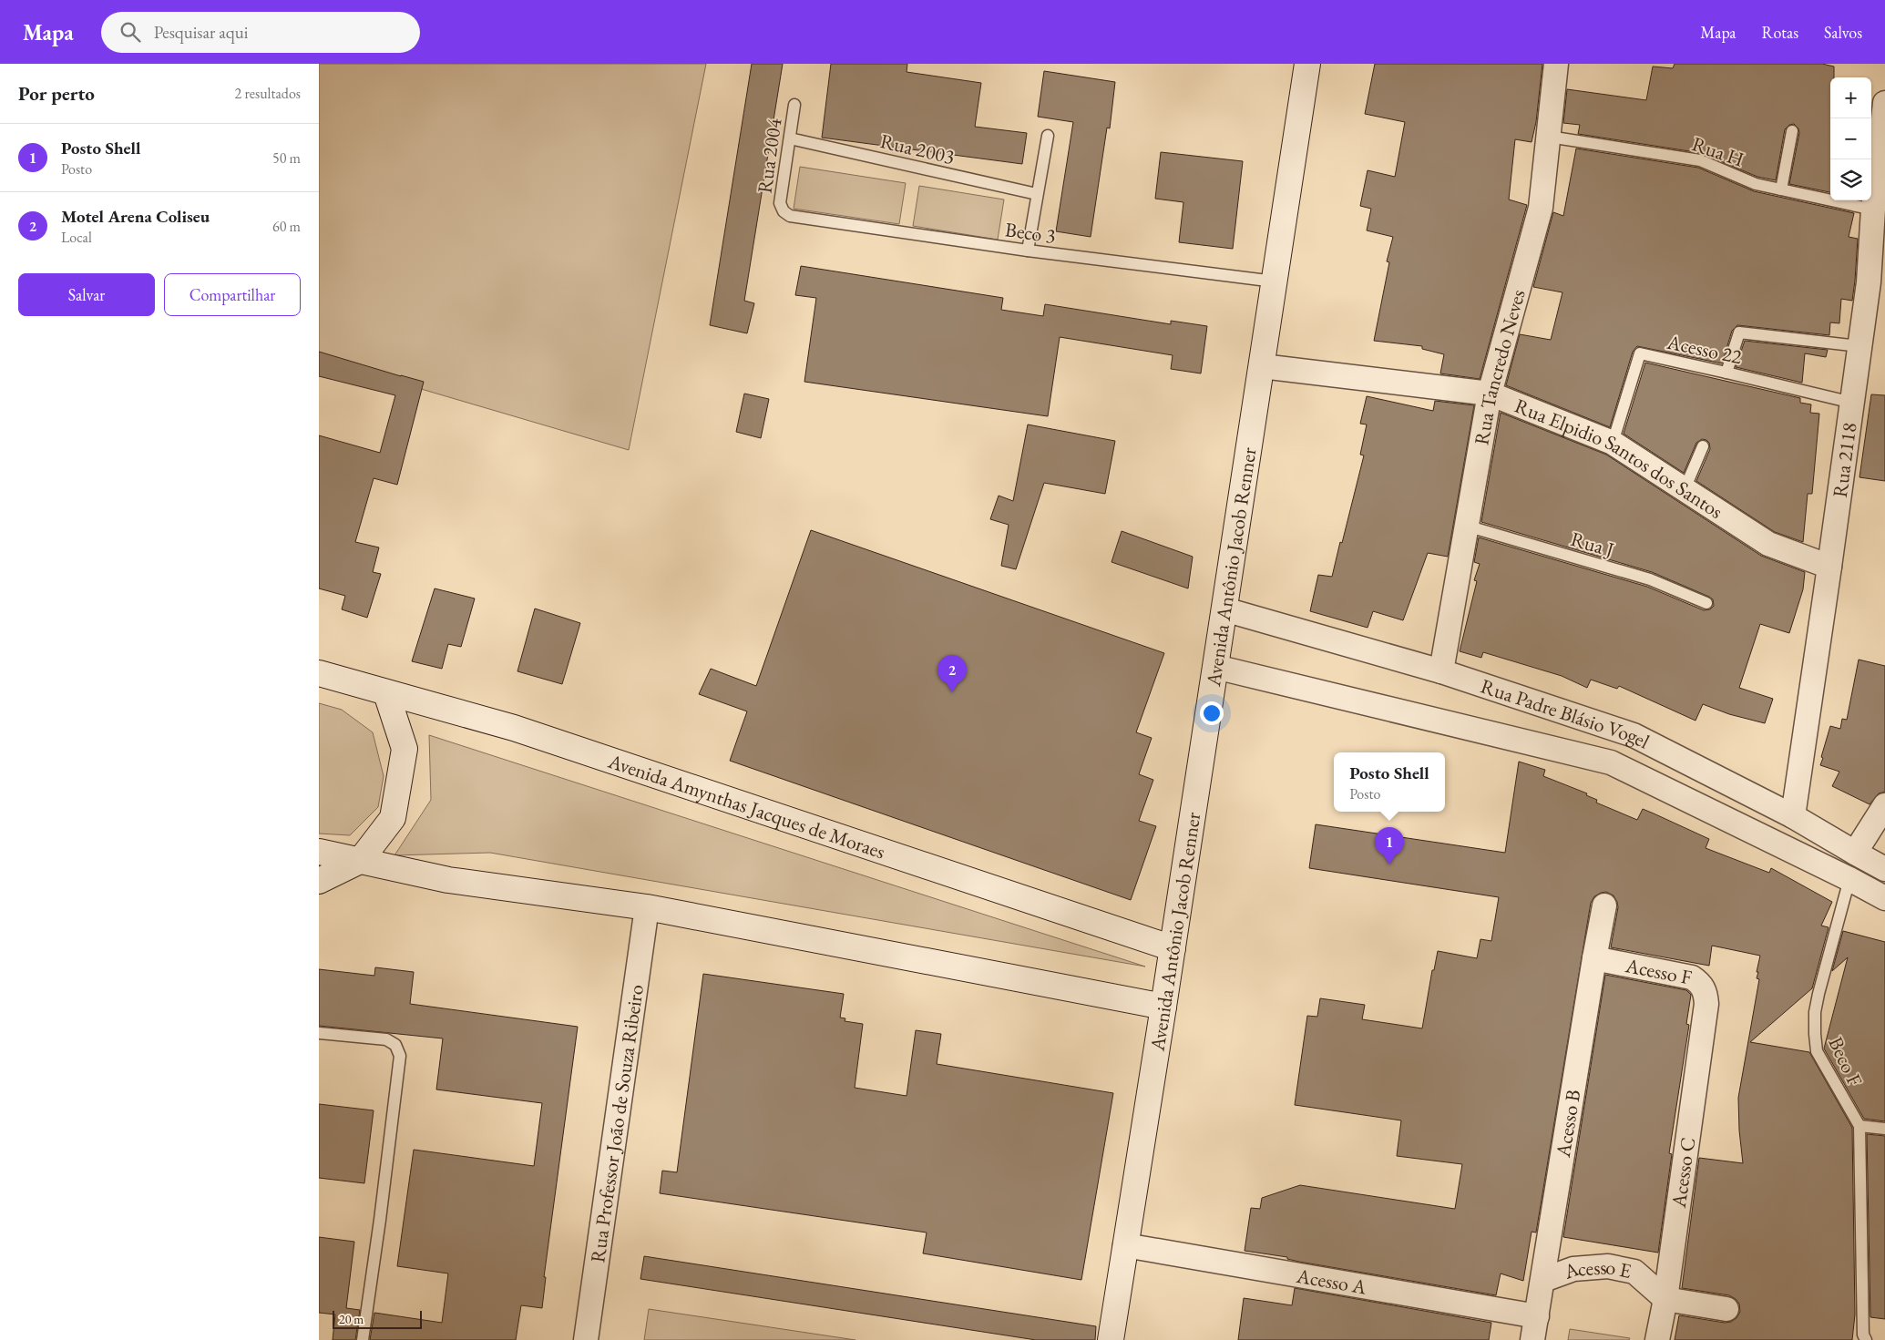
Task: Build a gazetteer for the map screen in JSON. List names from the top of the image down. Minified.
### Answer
{"streets":{"street":["Rua Tancredo Neves","Rua Elpidio Santos dos Santos","Rua 2118","Avenida Antônio Jacob Renner","Rua Padre Blásio Vogel","Avenida Amynthas Jacques de Moraes","Acesso F","Acesso B","Rua Professor João de Souza Ribeiro","Acesso C","Acesso E","Acesso A"],"lane":["Rua 2003","Rua H","Rua 2004","Beco 3","Acesso 22","Rua J","Beco F"]},"crossings":[["Rua 2003","Rua 2004"],["Rua H","Rua Tancredo Neves"],["Rua H","Rua 2118"],["Rua 2004","Beco 3"],["Beco 3","Avenida Antônio Jacob Renner"],["Acesso 22","Rua Elpidio Santos dos Santos"],["Acesso 22","Rua 2118"],["Rua Tancredo Neves","Rua Elpidio Santos dos Santos"],["Rua Tancredo Neves","Rua J"],["Rua Tancredo Neves","Rua Padre Blásio Vogel"],["Rua Elpidio Santos dos Santos","Rua 2118"],["Rua Elpidio Santos dos Santos","Avenida Antônio Jacob Renner"],["Rua 2118","Rua Padre Blásio Vogel"],["Avenida Antônio Jacob Renner","Rua Padre Blásio Vogel"],["Avenida Antônio Jacob Renner","Avenida Amynthas Jacques de Moraes"],["Avenida Antônio Jacob Renner","Acesso A"],["Rua Padre Blásio Vogel","Beco F"],["Acesso F","Acesso B"],["Acesso F","Acesso C"],["Acesso B","Acesso E"],["Acesso B","Acesso A"],["Acesso C","Acesso E"]],"scale_bar":"20 m","page":{"header":"Mapa","search":"Pesquisar aqui","nav":["Mapa","Rotas","Salvos"],"heading":["Por perto","2 resultados"],"map_buttons":["+","−"],"list":[{"mark":"1","name":"Posto Shell","note":"Posto","value":"50 m"},{"mark":"2","name":"Motel Arena Coliseu","note":"Local","value":"60 m"}],"buttons":["Salvar","Compartilhar"],"pins":["2","1"],"popup":["Posto Shell","Posto"],"scale":"20 m"}}
